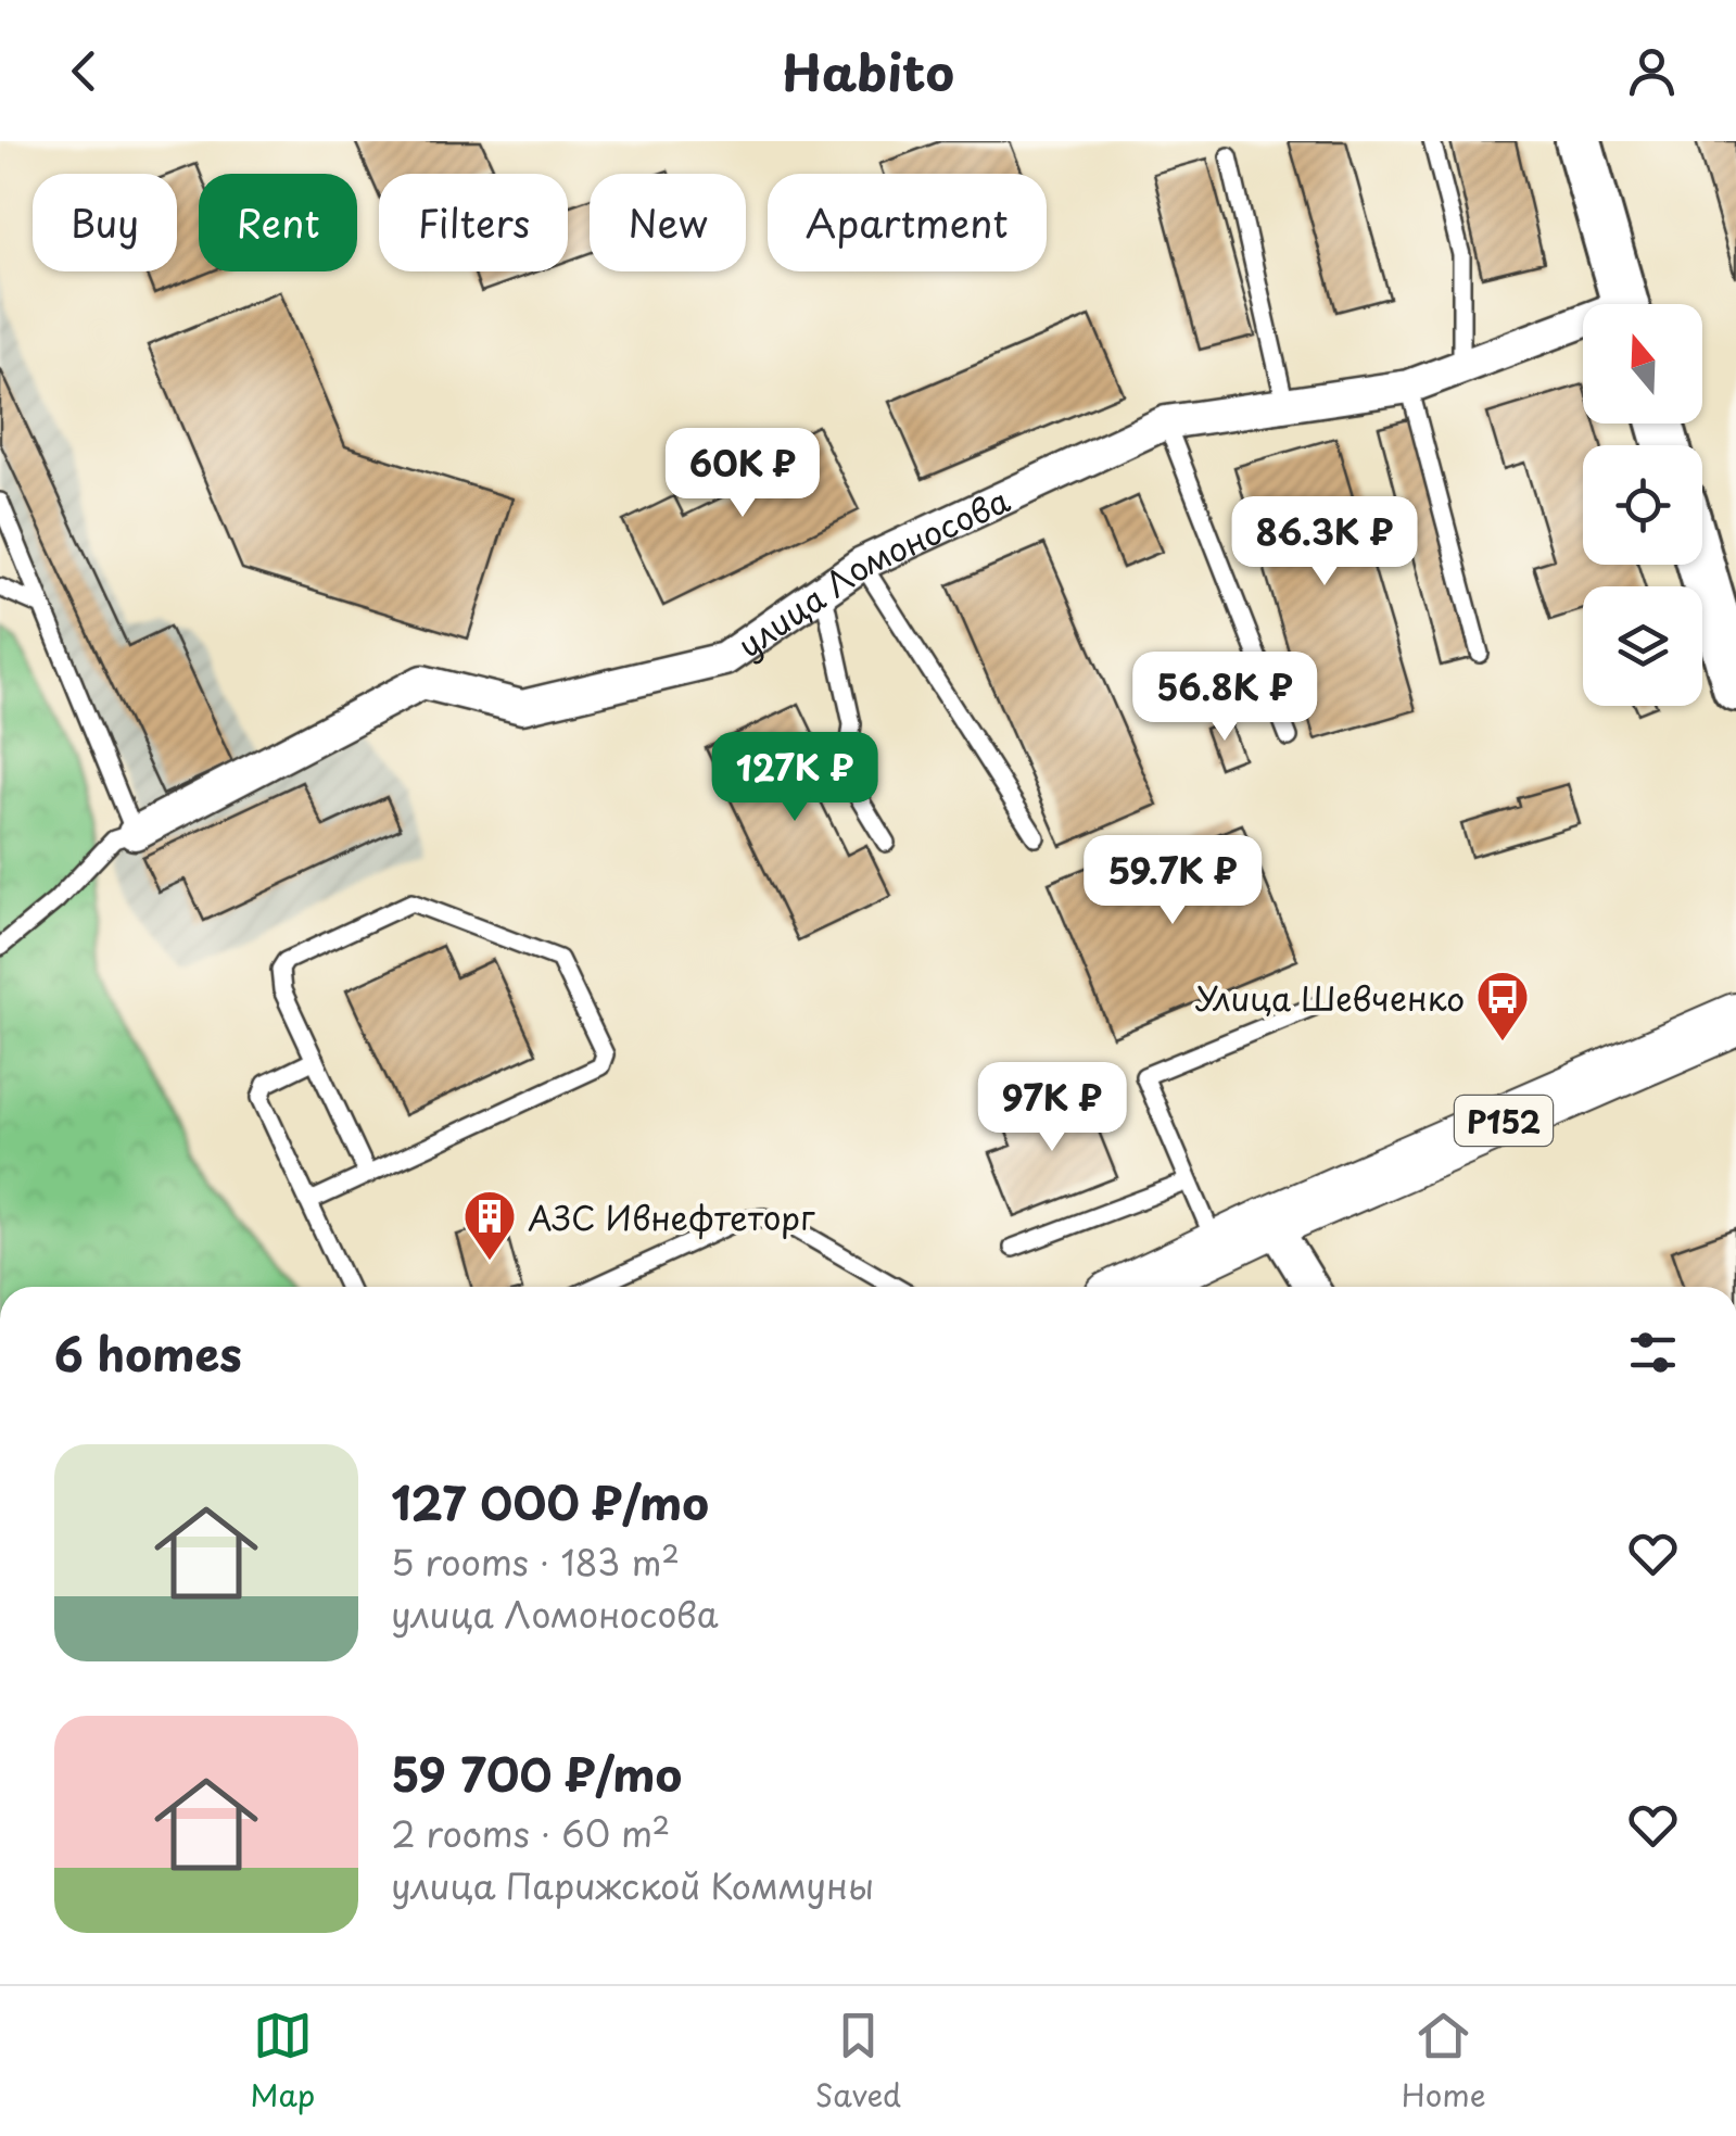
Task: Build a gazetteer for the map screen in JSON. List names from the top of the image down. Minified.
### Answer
{"streets":{"main road":["Р152"],"street":["улица Ломоносова"]},"places":{"bus stop":["Улица Шевченко"],"building":["АЗС Ивнефтеторг"]},"north":"top","page":{"header":"Habito","chip":["Buy","Rent","Filters","New","Apartment"],"price":["60K ₽","86.3K ₽","56.8K ₽","127K ₽","59.7K ₽","97K ₽"],"heading":"6 homes","list":[{"name":"127 000 ₽/mo","note":"5 rooms · 183 m² · улица Ломоносова"},{"name":"59 700 ₽/mo","note":"2 rooms · 60 m² · улица Парижской Коммуны"}],"tabs":["Map","Saved","Home"]}}
